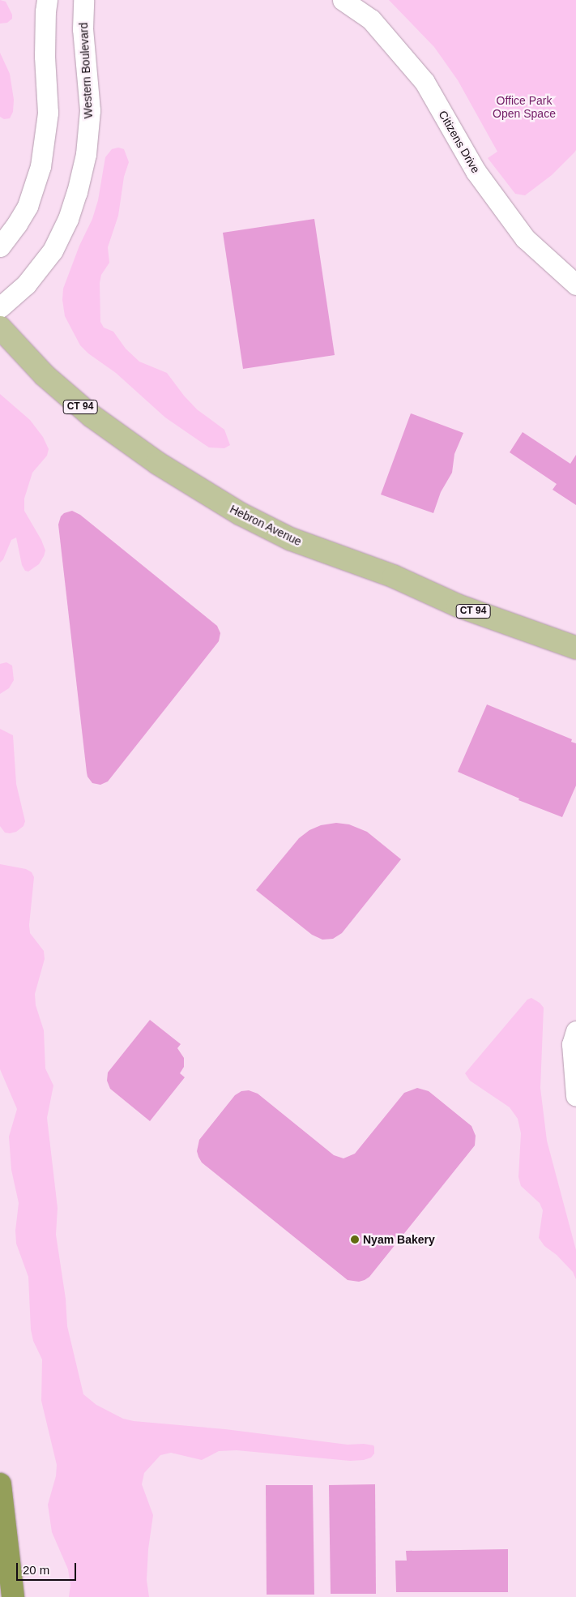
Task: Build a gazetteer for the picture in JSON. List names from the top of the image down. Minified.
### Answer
{"streets":{"main road":["CT 94","Hebron Avenue"],"street":["Western Boulevard","Citizens Drive"]},"parks":["Office Park Open Space"],"places":["Nyam Bakery"],"scale_bar":"20 m"}
